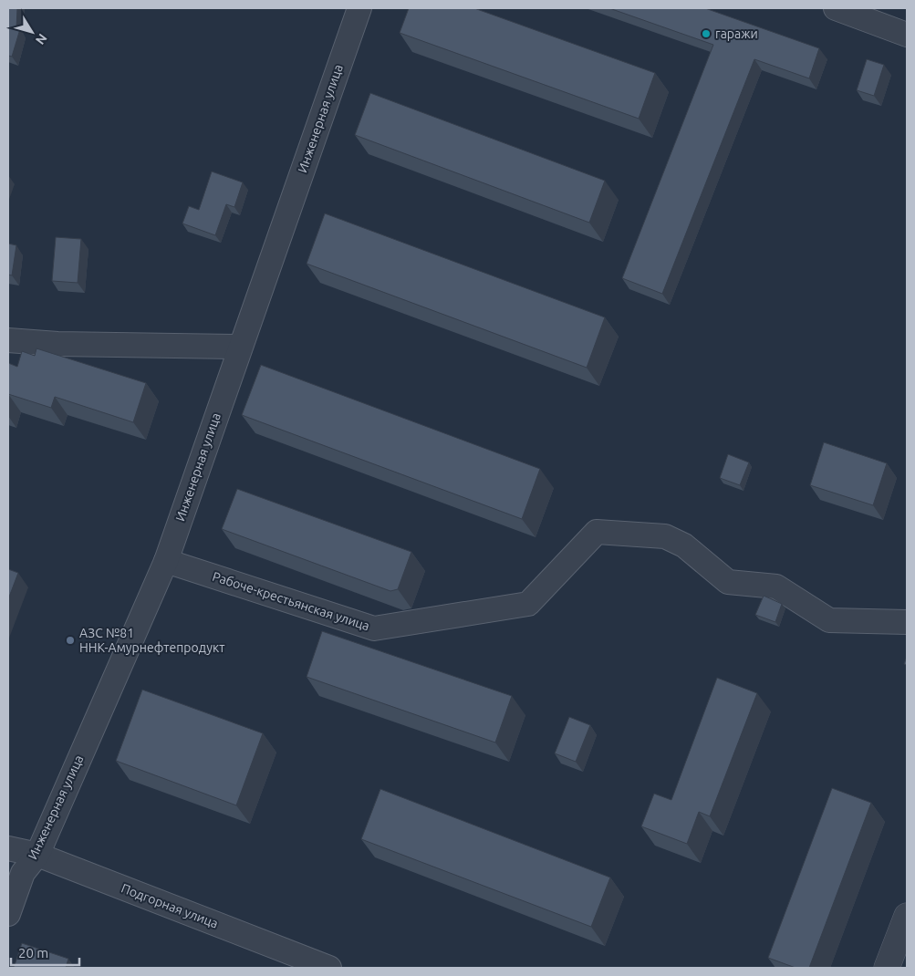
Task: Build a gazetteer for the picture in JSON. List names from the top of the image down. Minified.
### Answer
{"streets":{"street":["Инженерная улица","Рабоче-крестьянская улица","Подгорная улица"]},"crossings":[["Инженерная улица","Рабоче-крестьянская улица"],["Инженерная улица","Подгорная улица"]],"places":["гаражи","АЗС №81 ННК-Амурнефтепродукт"],"scale_bar":"20 m","north":"bottom right"}
